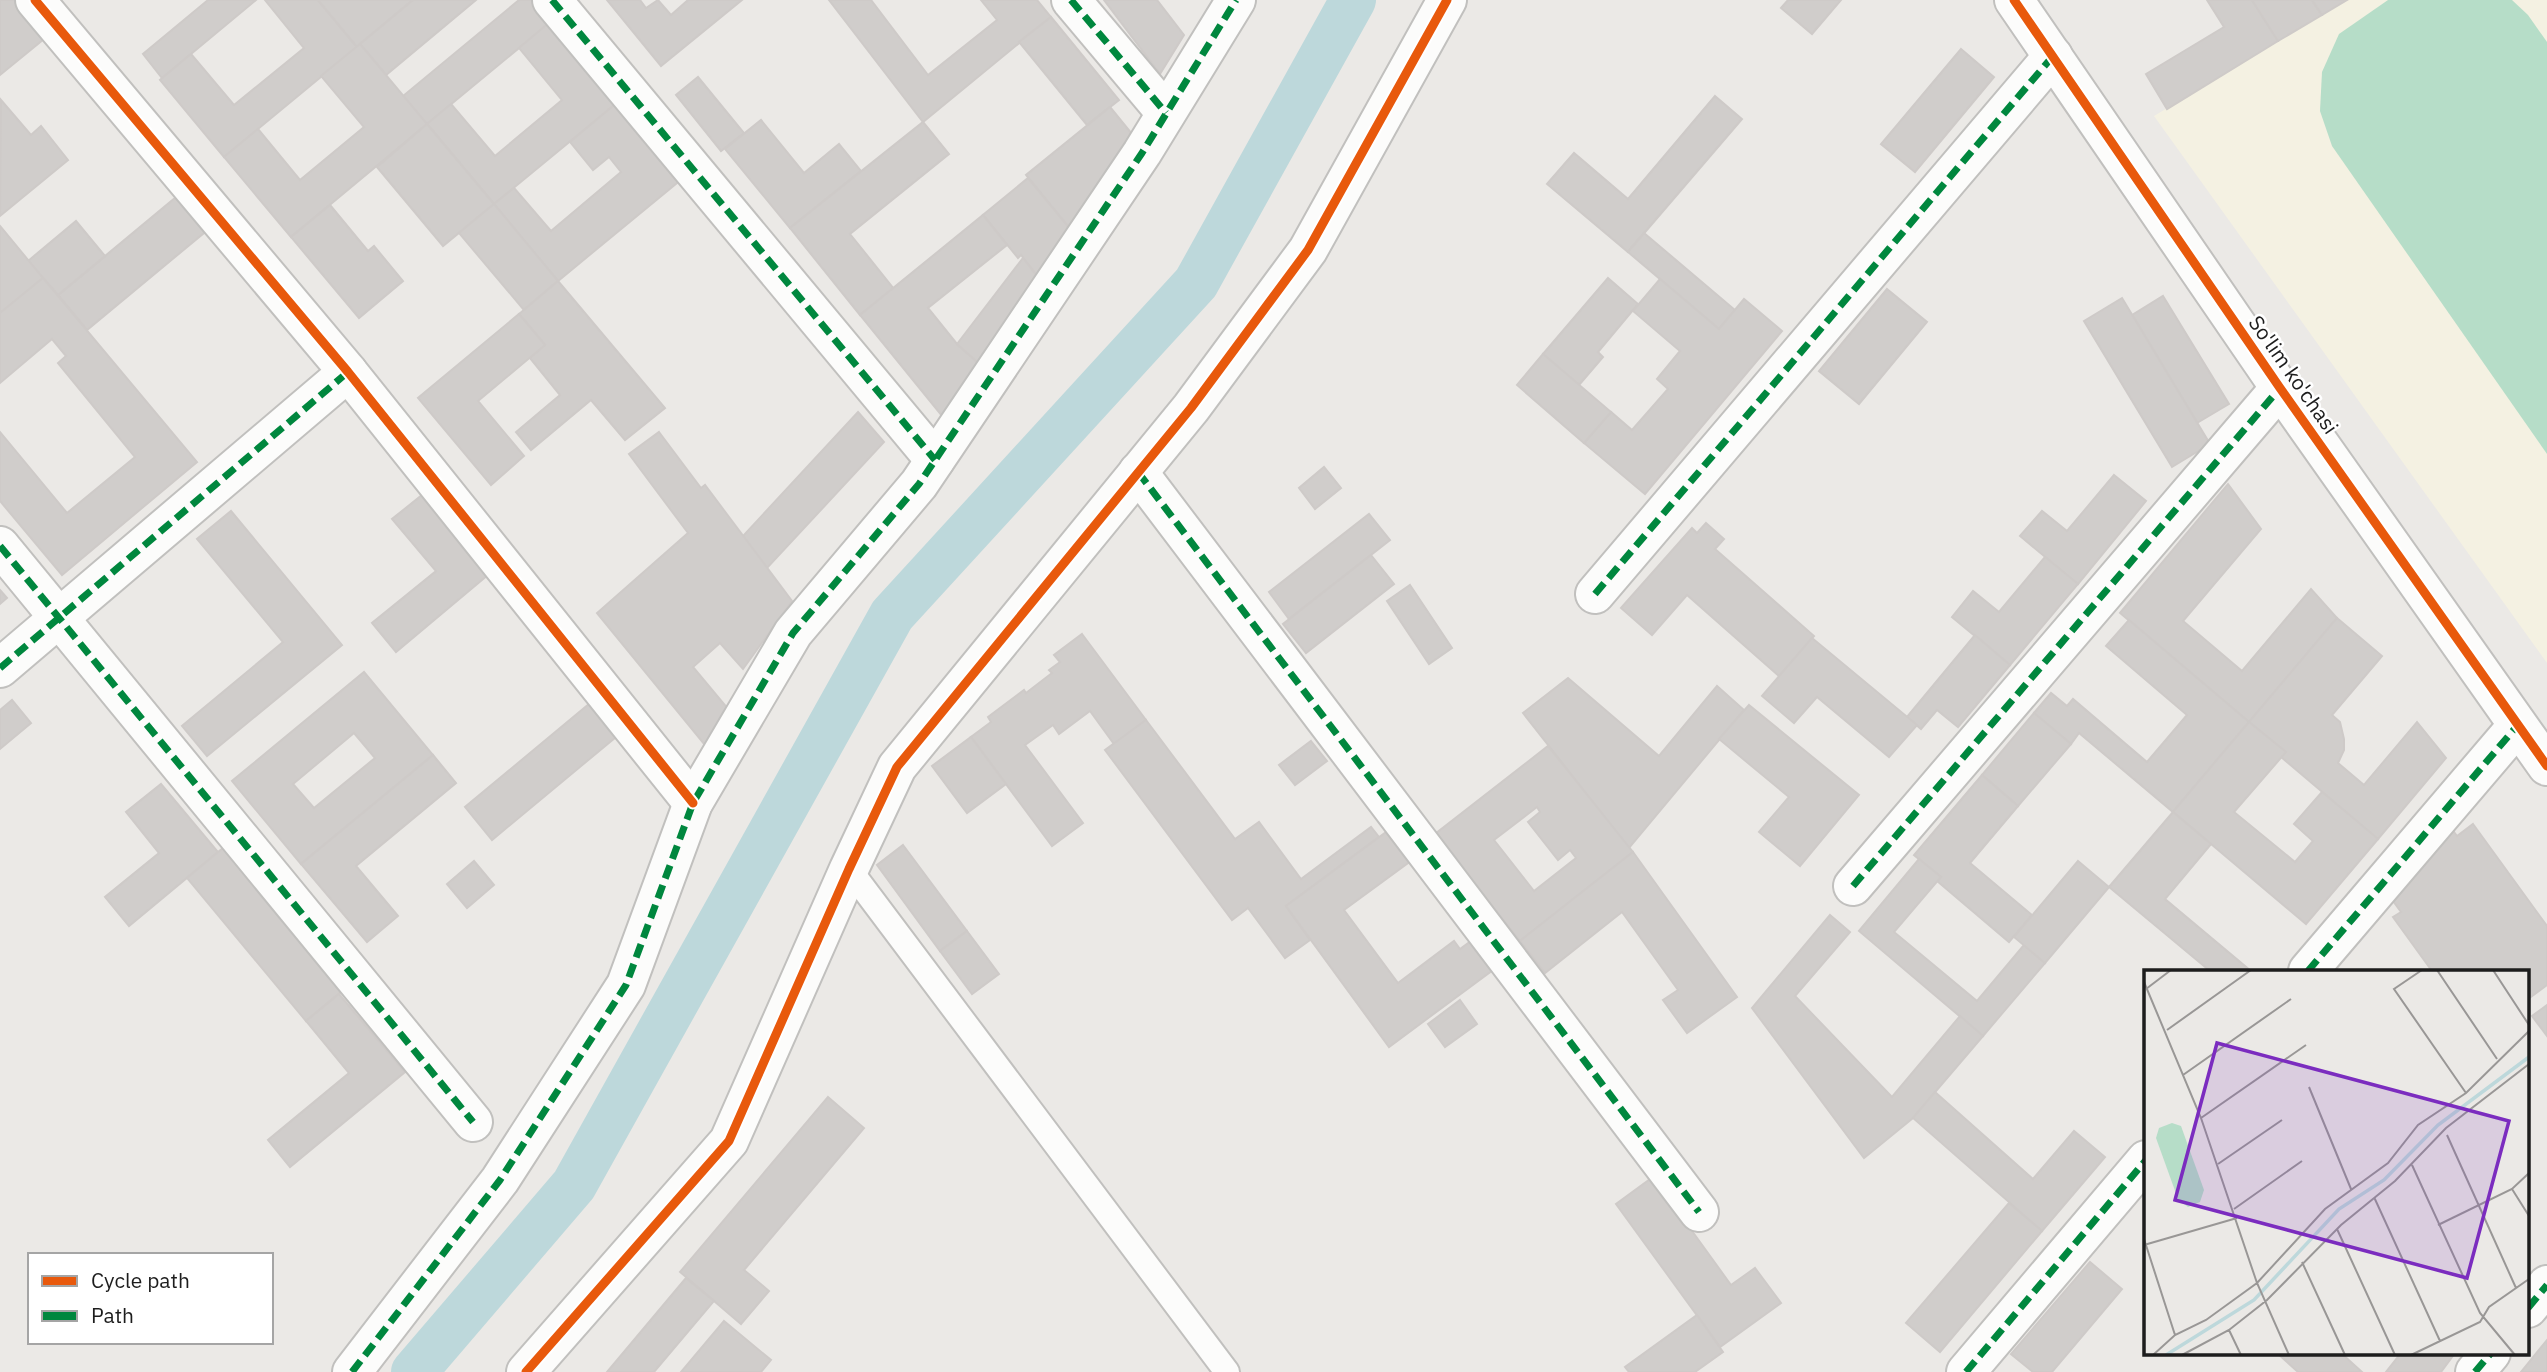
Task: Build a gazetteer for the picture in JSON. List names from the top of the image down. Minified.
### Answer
{"streets":{"street":["So'lim ko'chasi"]},"legend":["Cycle path","Path"]}
